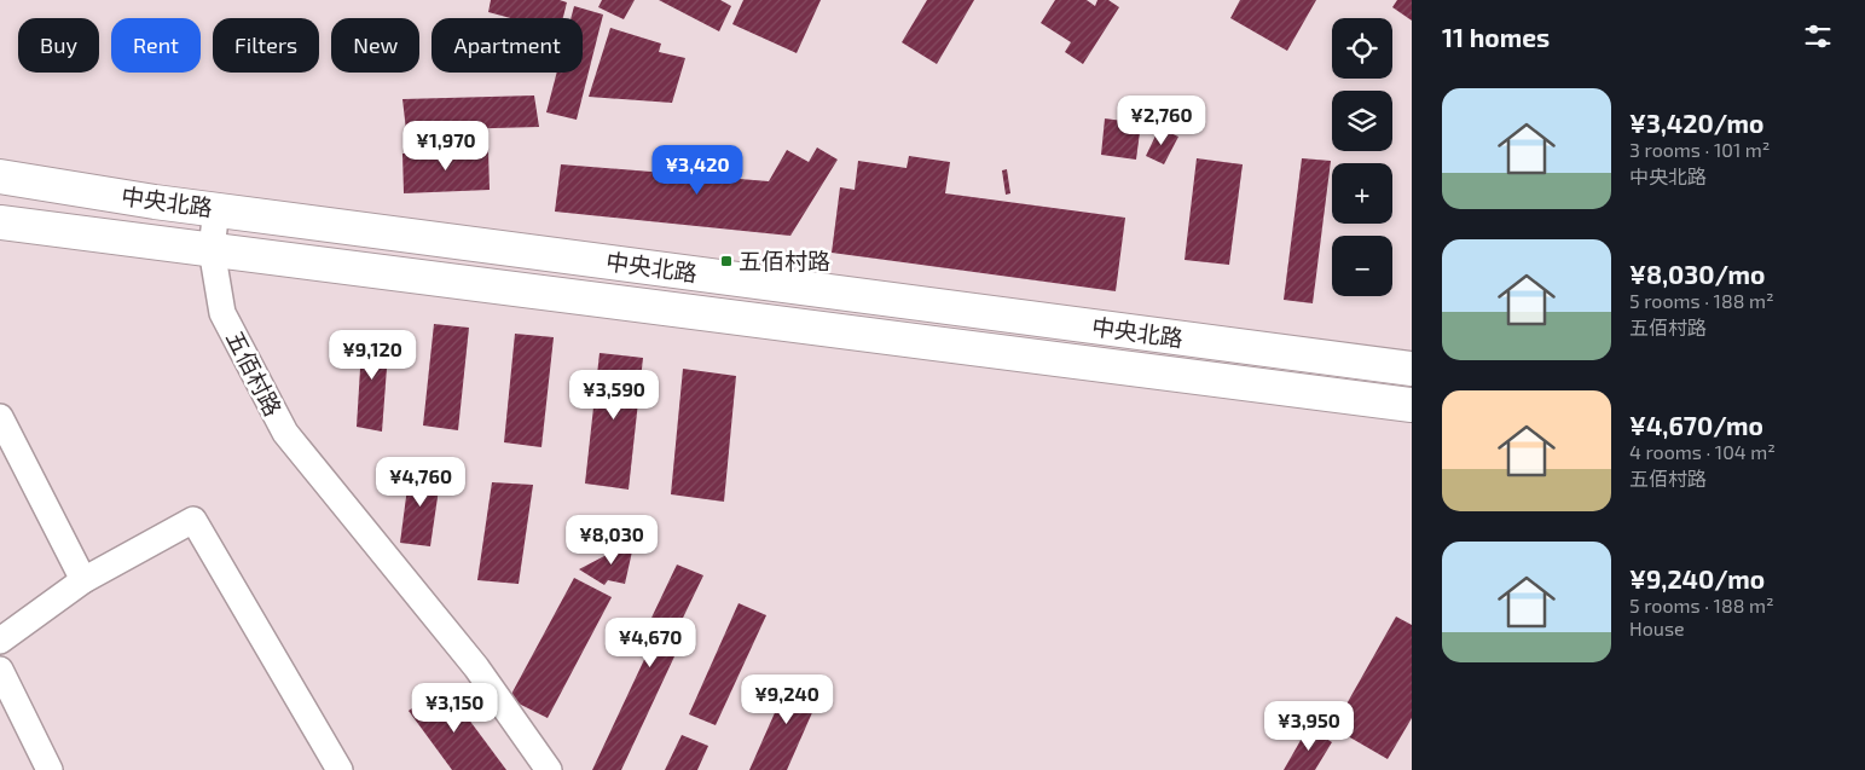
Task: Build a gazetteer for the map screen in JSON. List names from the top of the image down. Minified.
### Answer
{"streets":{"main road":["中央北路"],"street":["五佰村路"]},"crossings":[["中央北路","五佰村路"]],"places":{"transit":["五佰村路"]},"page":{"heading":"11 homes","map_buttons":["+","−"],"chip":["Buy","Rent","Filters","New","Apartment"],"list":[{"name":"¥3,420/mo","note":"3 rooms · 101 m² · 中央北路"},{"name":"¥8,030/mo","note":"5 rooms · 188 m² · 五佰村路"},{"name":"¥4,670/mo","note":"4 rooms · 104 m² · 五佰村路"},{"name":"¥9,240/mo","note":"5 rooms · 188 m² · House"}],"price":["¥2,760","¥1,970","¥3,420","¥9,120","¥3,590","¥4,760","¥8,030","¥4,670","¥9,240","¥3,150","¥3,950"]}}
